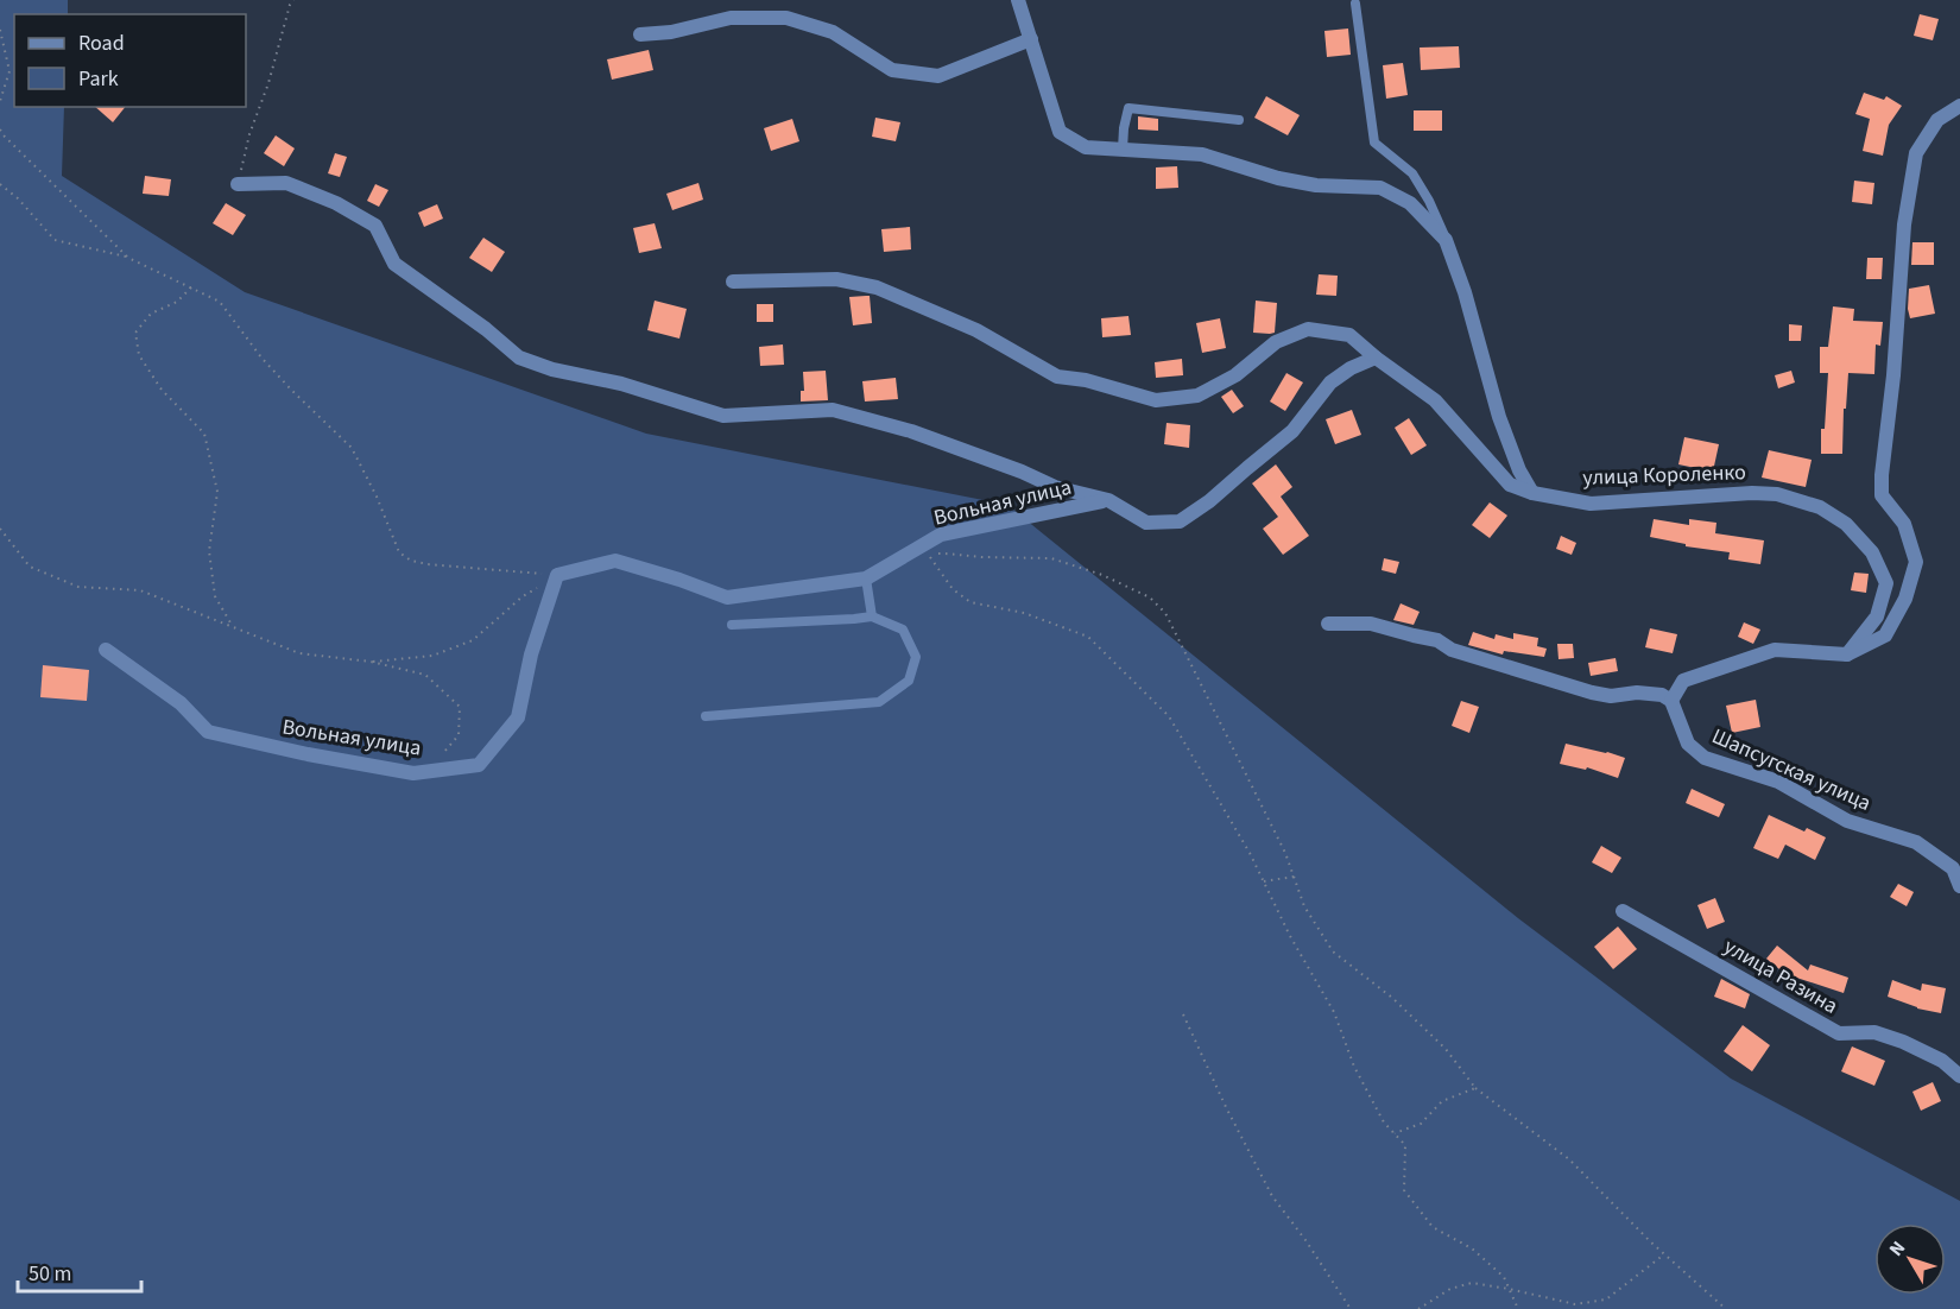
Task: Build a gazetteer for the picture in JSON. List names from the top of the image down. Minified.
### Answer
{"streets":{"street":["улица Короленко","Вольная улица","Шапсугская улица","улица Разина"]},"crossings":[["улица Короленко","Вольная улица"]],"legend":["Road","Park"],"scale_bar":"50 m","north":"top left"}
